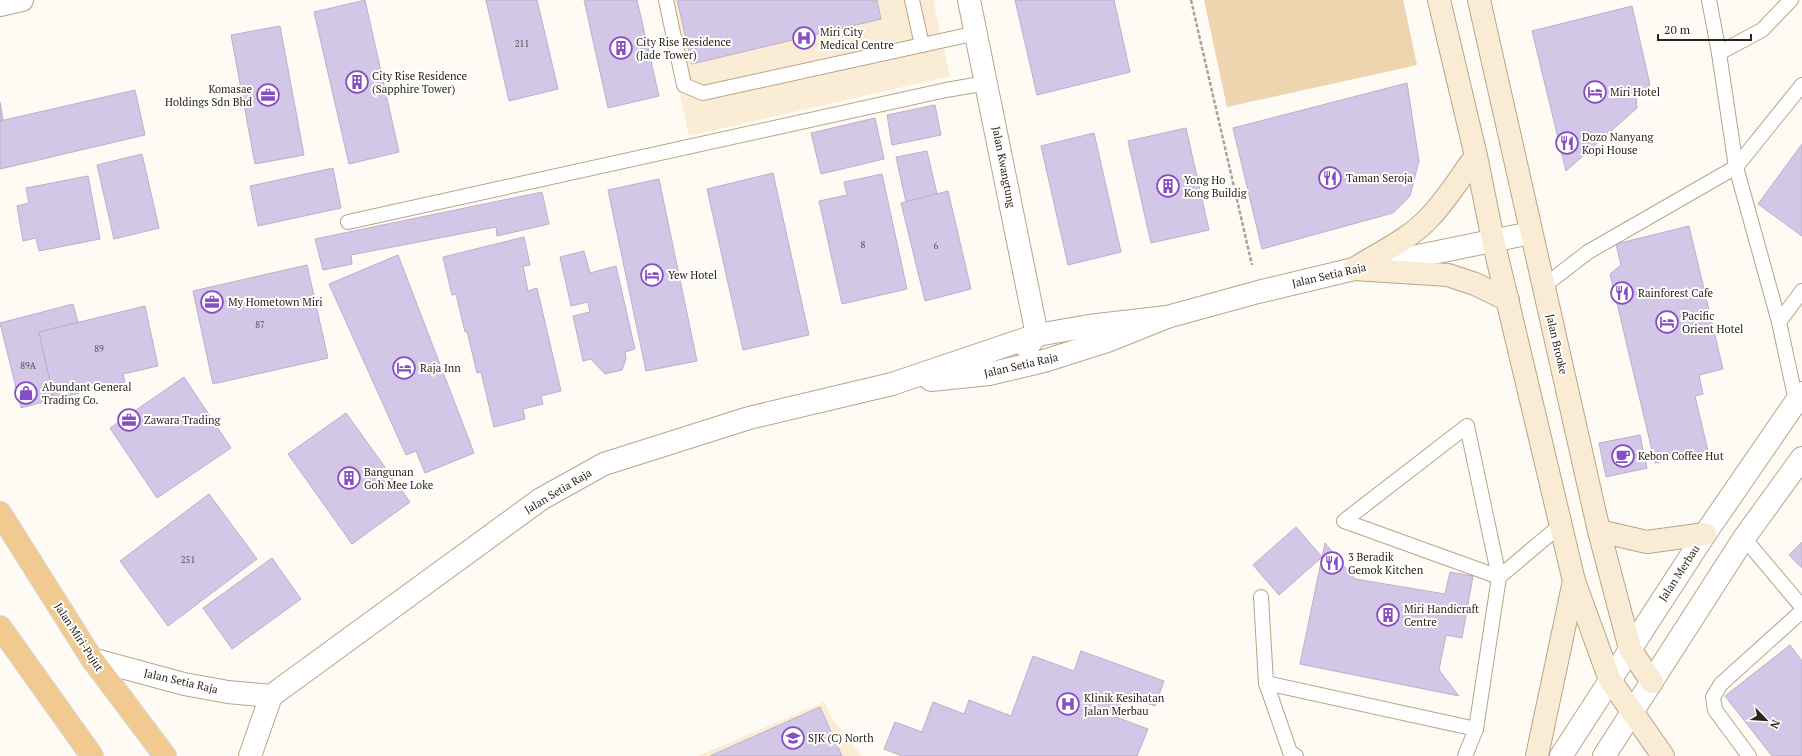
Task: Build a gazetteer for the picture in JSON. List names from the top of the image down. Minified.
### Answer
{"streets":{"highway":["Jalan Miri-Pujut"],"main road":["Jalan Brooke"],"street":["Jalan Kwangtung","Jalan Setia Raja","Jalan Merbau"]},"crossings":[["Jalan Kwangtung","Jalan Setia Raja"],["Jalan Setia Raja","Jalan Brooke"],["Jalan Setia Raja","Jalan Miri-Pujut"],["Jalan Brooke","Jalan Merbau"]],"places":{"hospital":["Miri City Medical Centre","Klinik Kesihatan Jalan Merbau"],"building":["City Rise Residence (Jade Tower)","City Rise Residence (Sapphire Tower)","Yong Ho Kong Buildig","Bangunan Goh Mee Loke","Miri Handicraft Centre"],"hotel":["Miri Hotel","Yew Hotel","Pacific Orient Hotel","Raja Inn"],"office":["Komasae Holdings Sdn Bhd","My Hometown Miri","Zawara Trading"],"restaurant":["Dozo Nanyang Kopi House","Taman Seroja","Rainforest Cafe","3 Beradik Gemok Kitchen"],"shop":["Abundant General Trading Co."],"cafe":["Kebon Coffee Hut"],"school or university":["SJK (C) North"]},"house_numbers":["211","8","6","87","89","89A","251"],"scale_bar":"20 m","north":"bottom right"}
